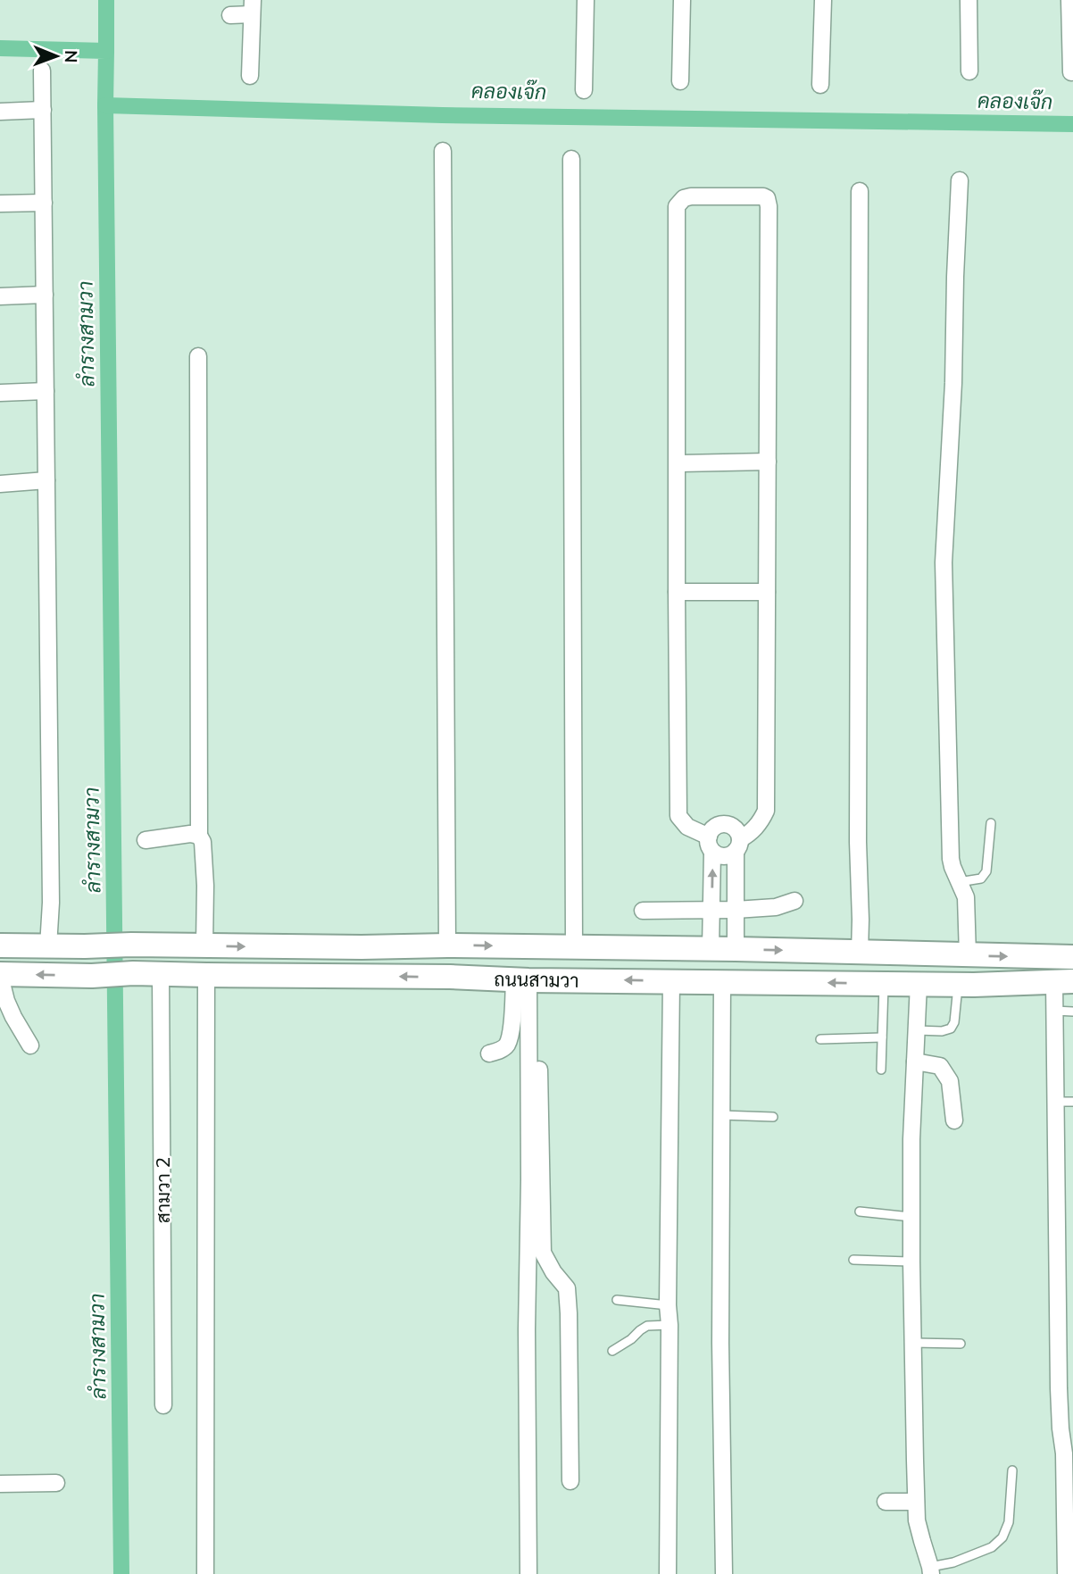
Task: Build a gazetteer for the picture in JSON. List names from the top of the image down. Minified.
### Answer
{"streets":{"street":["ถนนสามวา","สามวา 2"]},"crossings":[["ถนนสามวา","สามวา 2"]],"water":["คลองเจ๊ก","ลำรางสามวา"],"north":"right"}
